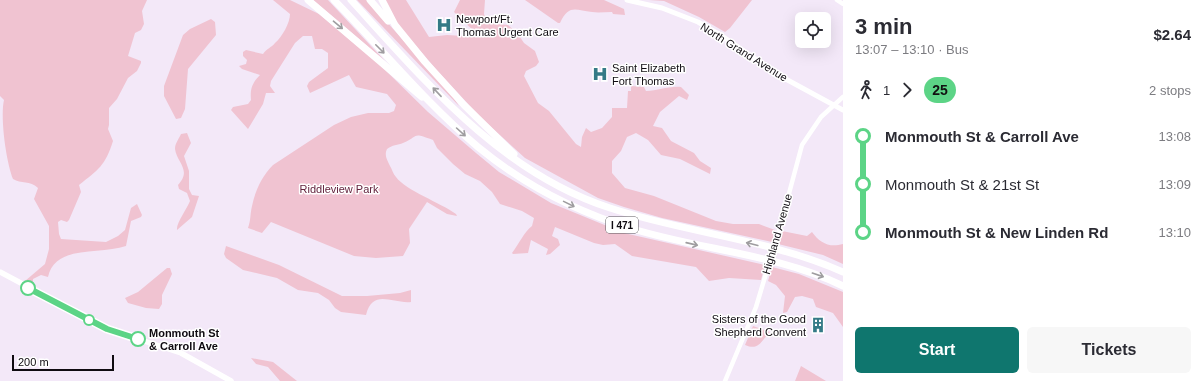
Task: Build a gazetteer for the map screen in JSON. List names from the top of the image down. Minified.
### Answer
{"streets":{"highway":["I 471"],"main road":["North Grand Avenue"],"street":["Highland Avenue"]},"crossings":[["North Grand Avenue","Highland Avenue"]],"parks":["Riddleview Park"],"places":{"hospital":["Newport/Ft. Thomas Urgent Care","Saint Elizabeth Fort Thomas"],"building":["Sisters of the Good Shepherd Convent"],"other":["Monmouth St & Carroll Ave"]},"lines":["bus line 25"],"scale_bar":"200 m","page":{"heading":["3 min","13:07 – 13:10 · Bus","$2.64"],"legs":["1","25","2 stops"],"list":[{"name":"Monmouth St & Carroll Ave","value":"13:08"},{"name":"Monmouth St & 21st St","value":"13:09"},{"name":"Monmouth St & New Linden Rd","value":"13:10"}],"buttons":["Start","Tickets"],"scale":"200 m"}}
